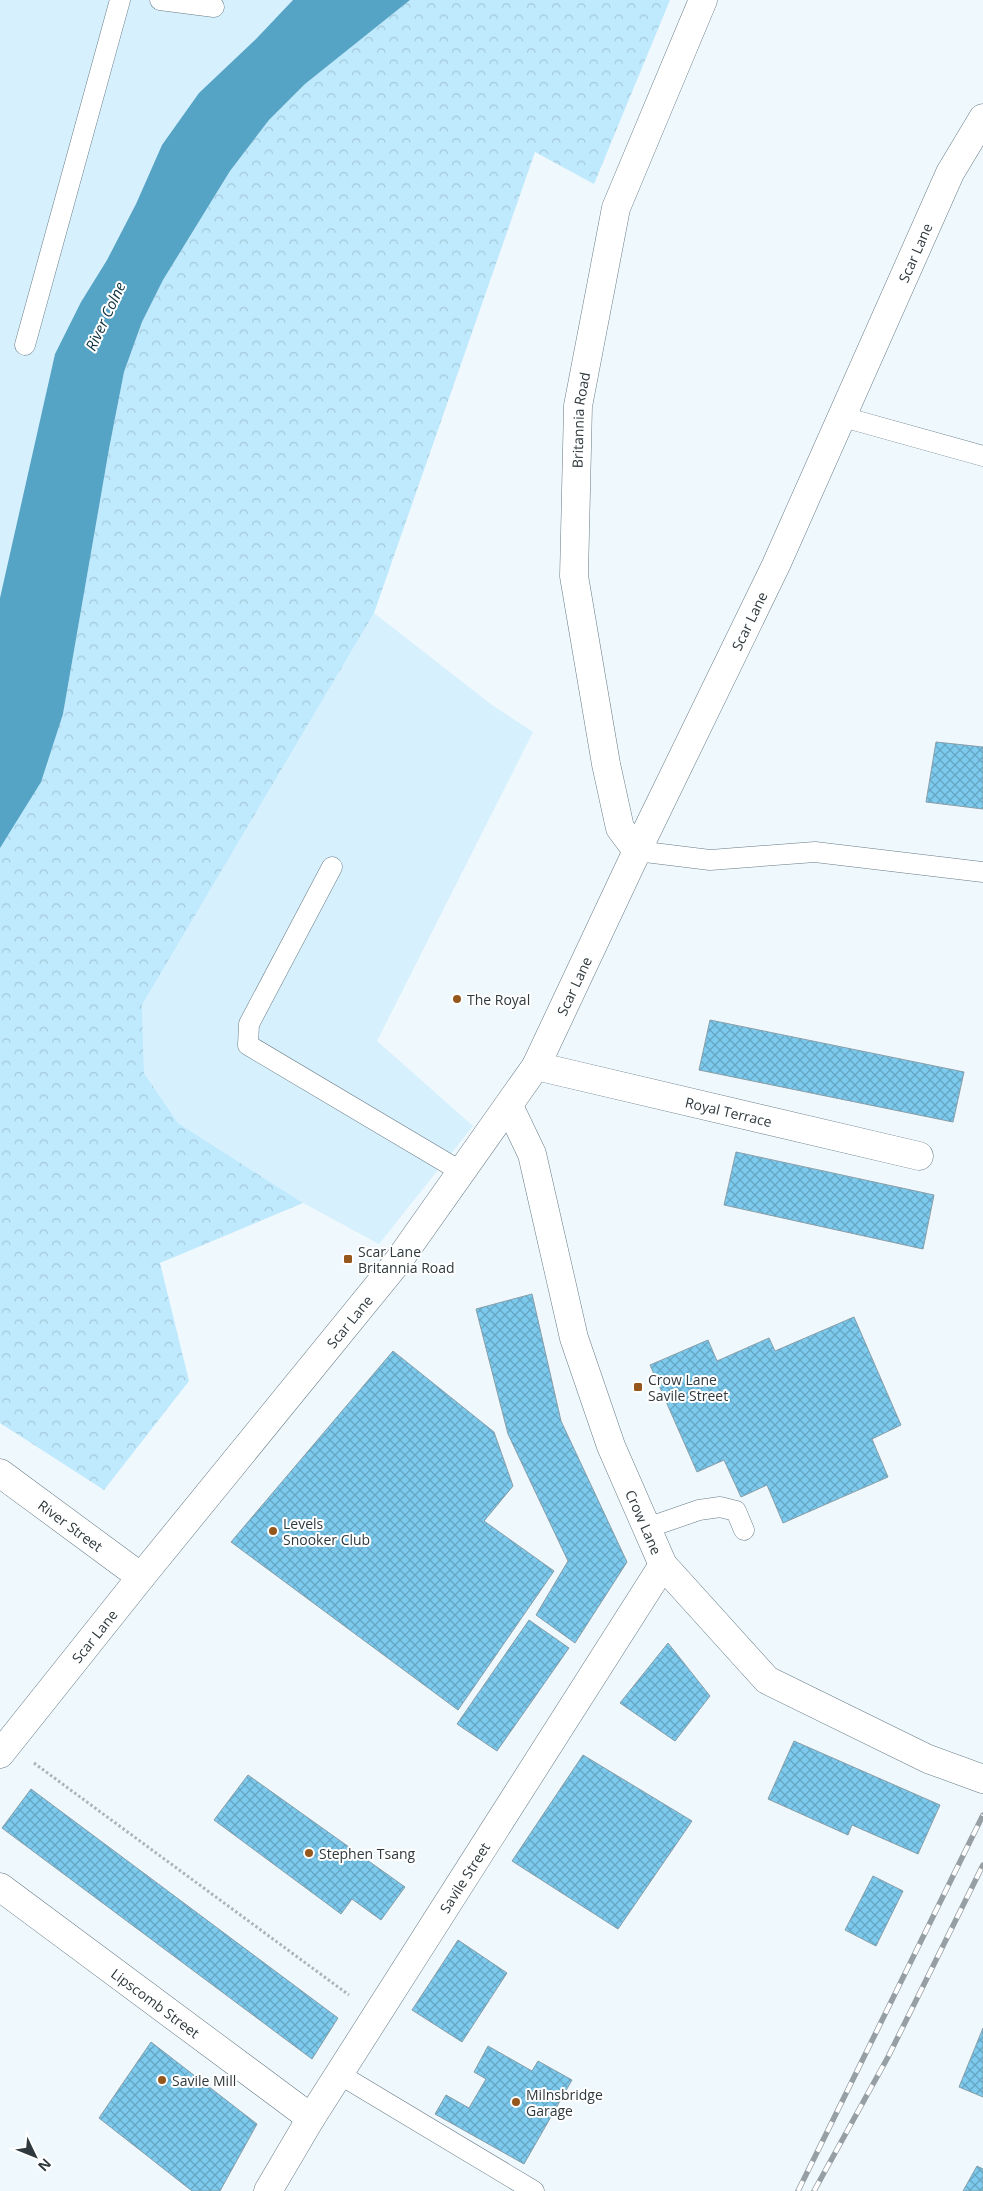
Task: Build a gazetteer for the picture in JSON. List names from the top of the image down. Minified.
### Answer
{"streets":{"street":["Scar Lane","Britannia Road","Royal Terrace","Crow Lane","River Street","Savile Street","Lipscomb Street"]},"crossings":[["Scar Lane","Britannia Road"],["Scar Lane","Royal Terrace"],["Scar Lane","Crow Lane"],["Scar Lane","River Street"],["Crow Lane","Savile Street"],["Savile Street","Lipscomb Street"]],"water":["River Colne"],"places":{"other":["The Royal","Levels Snooker Club","Stephen Tsang","Savile Mill","Milnsbridge Garage"],"transit":["Scar Lane Britannia Road","Crow Lane Savile Street"]},"north":"bottom right"}
